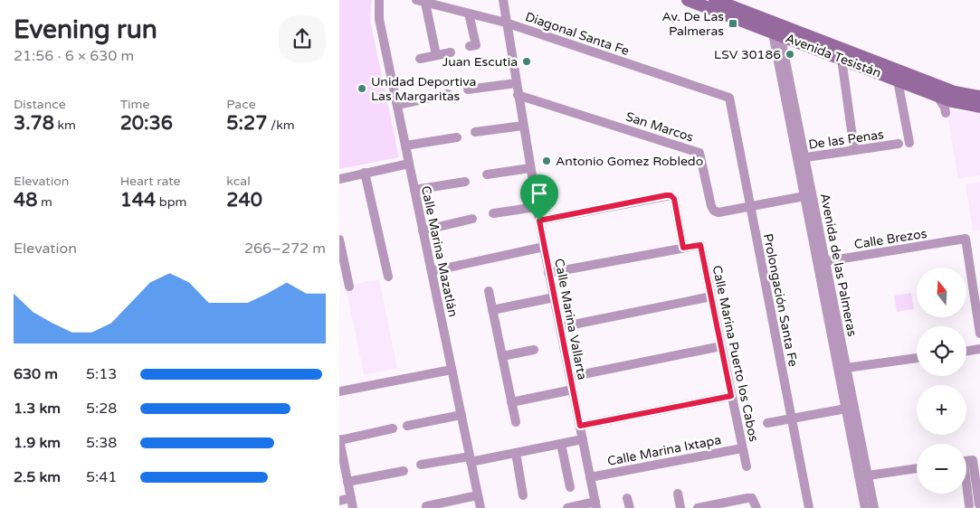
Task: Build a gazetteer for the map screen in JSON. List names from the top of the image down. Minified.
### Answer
{"streets":{"street":["Diagonal Santa Fe","Avenida Tesistán","San Marcos","De las Penas","Calle Brezos","Calle Marina Mazatlán","Avenida de las Palmeras","Prolongación Santa Fe","Calle Marina Vallarta","Calle Marina Puerto los Cabos","Calle Marina Ixtapa"]},"crossings":[["Diagonal Santa Fe","Prolongación Santa Fe"],["Diagonal Santa Fe","Calle Marina Vallarta"],["Avenida Tesistán","Avenida de las Palmeras"],["San Marcos","Avenida de las Palmeras"],["San Marcos","Prolongación Santa Fe"],["San Marcos","Calle Marina Vallarta"],["De las Penas","Avenida de las Palmeras"],["Calle Brezos","Avenida de las Palmeras"],["Calle Marina Vallarta","Calle Marina Ixtapa"],["Calle Marina Puerto los Cabos","Calle Marina Ixtapa"]],"places":{"transit":["Av. De Las Palmeras"],"other":["LSV 30186","Juan Escutia","Unidad Deportiva Las Margaritas","Antonio Gomez Robledo"]},"north":"top","page":{"heading":["Evening run","21:56 · 6 × 630 m"],"stats":[["Distance","3.78 km"],["Time","20:36"],["Pace","5:27 /km"],["Elevation","48 m"],["Heart rate","144 bpm"],["kcal","240"]],"chart":["Elevation","266–272 m"],"map_buttons":["+","−"],"list":[{"name":"630 m","note":"5:13"},{"name":"1.3 km","note":"5:28"},{"name":"1.9 km","note":"5:38"},{"name":"2.5 km","note":"5:41"}]}}
